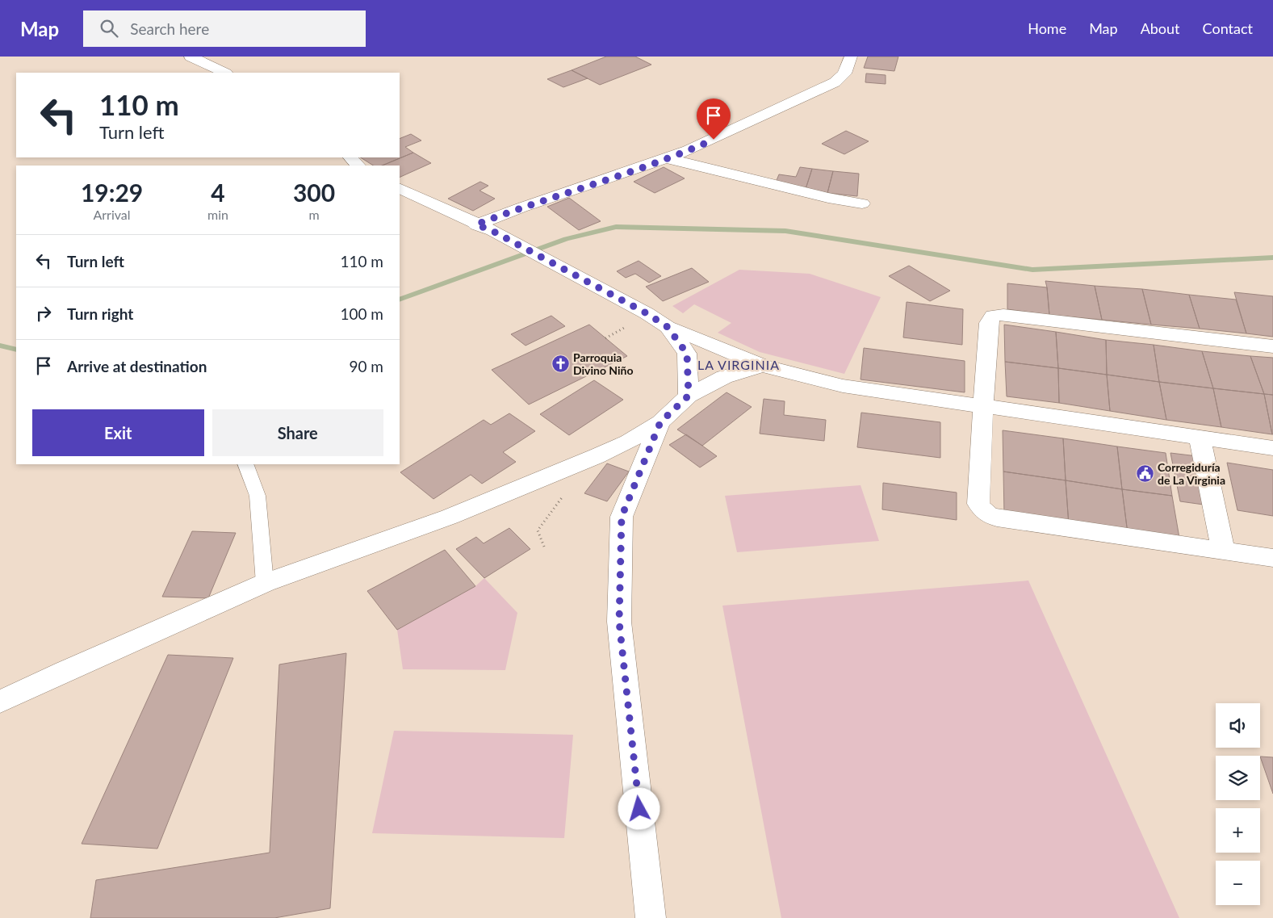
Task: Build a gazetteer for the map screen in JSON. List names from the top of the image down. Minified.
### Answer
{"districts":["LA VIRGINIA"],"places":{"church":["Parroquia Divino Niño"],"public building":["Corregiduría de La Virginia"]},"page":{"header":"Map","search":"Search here","nav":["Home","Map","About","Contact"],"turn":["110 m","Turn left"],"eta":["19:29","Arrival","4","min","300","m"],"list":[{"name":"Turn left","value":"110 m"},{"name":"Turn right","value":"100 m"},{"name":"Arrive at destination","value":"90 m"}],"buttons":["Exit","Share"],"map_buttons":["+","−"]}}
